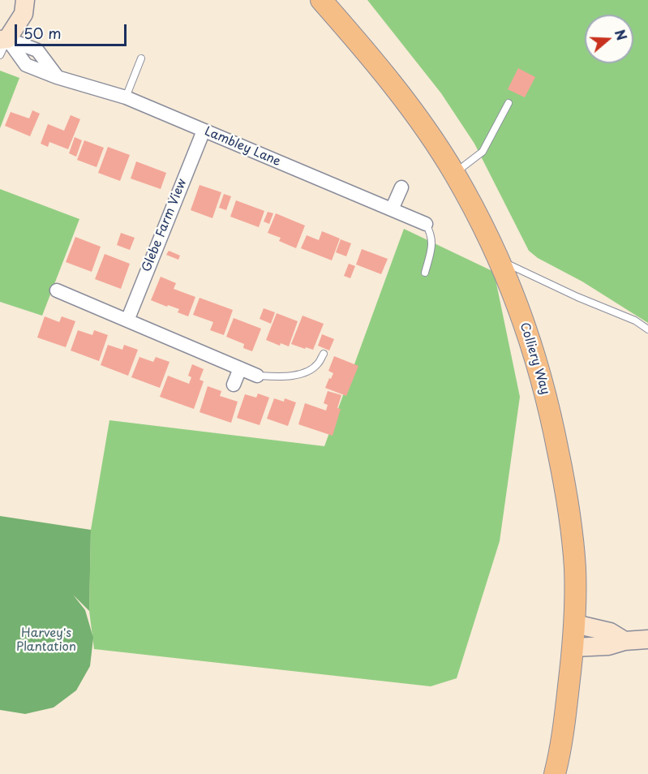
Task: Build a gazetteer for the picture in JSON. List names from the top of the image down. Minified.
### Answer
{"streets":{"main road":["Colliery Way"],"street":["Lambley Lane","Glebe Farm View"]},"crossings":[["Lambley Lane","Glebe Farm View"]],"parks":["Harvey's Plantation"],"scale_bar":"50 m","north":"right"}
